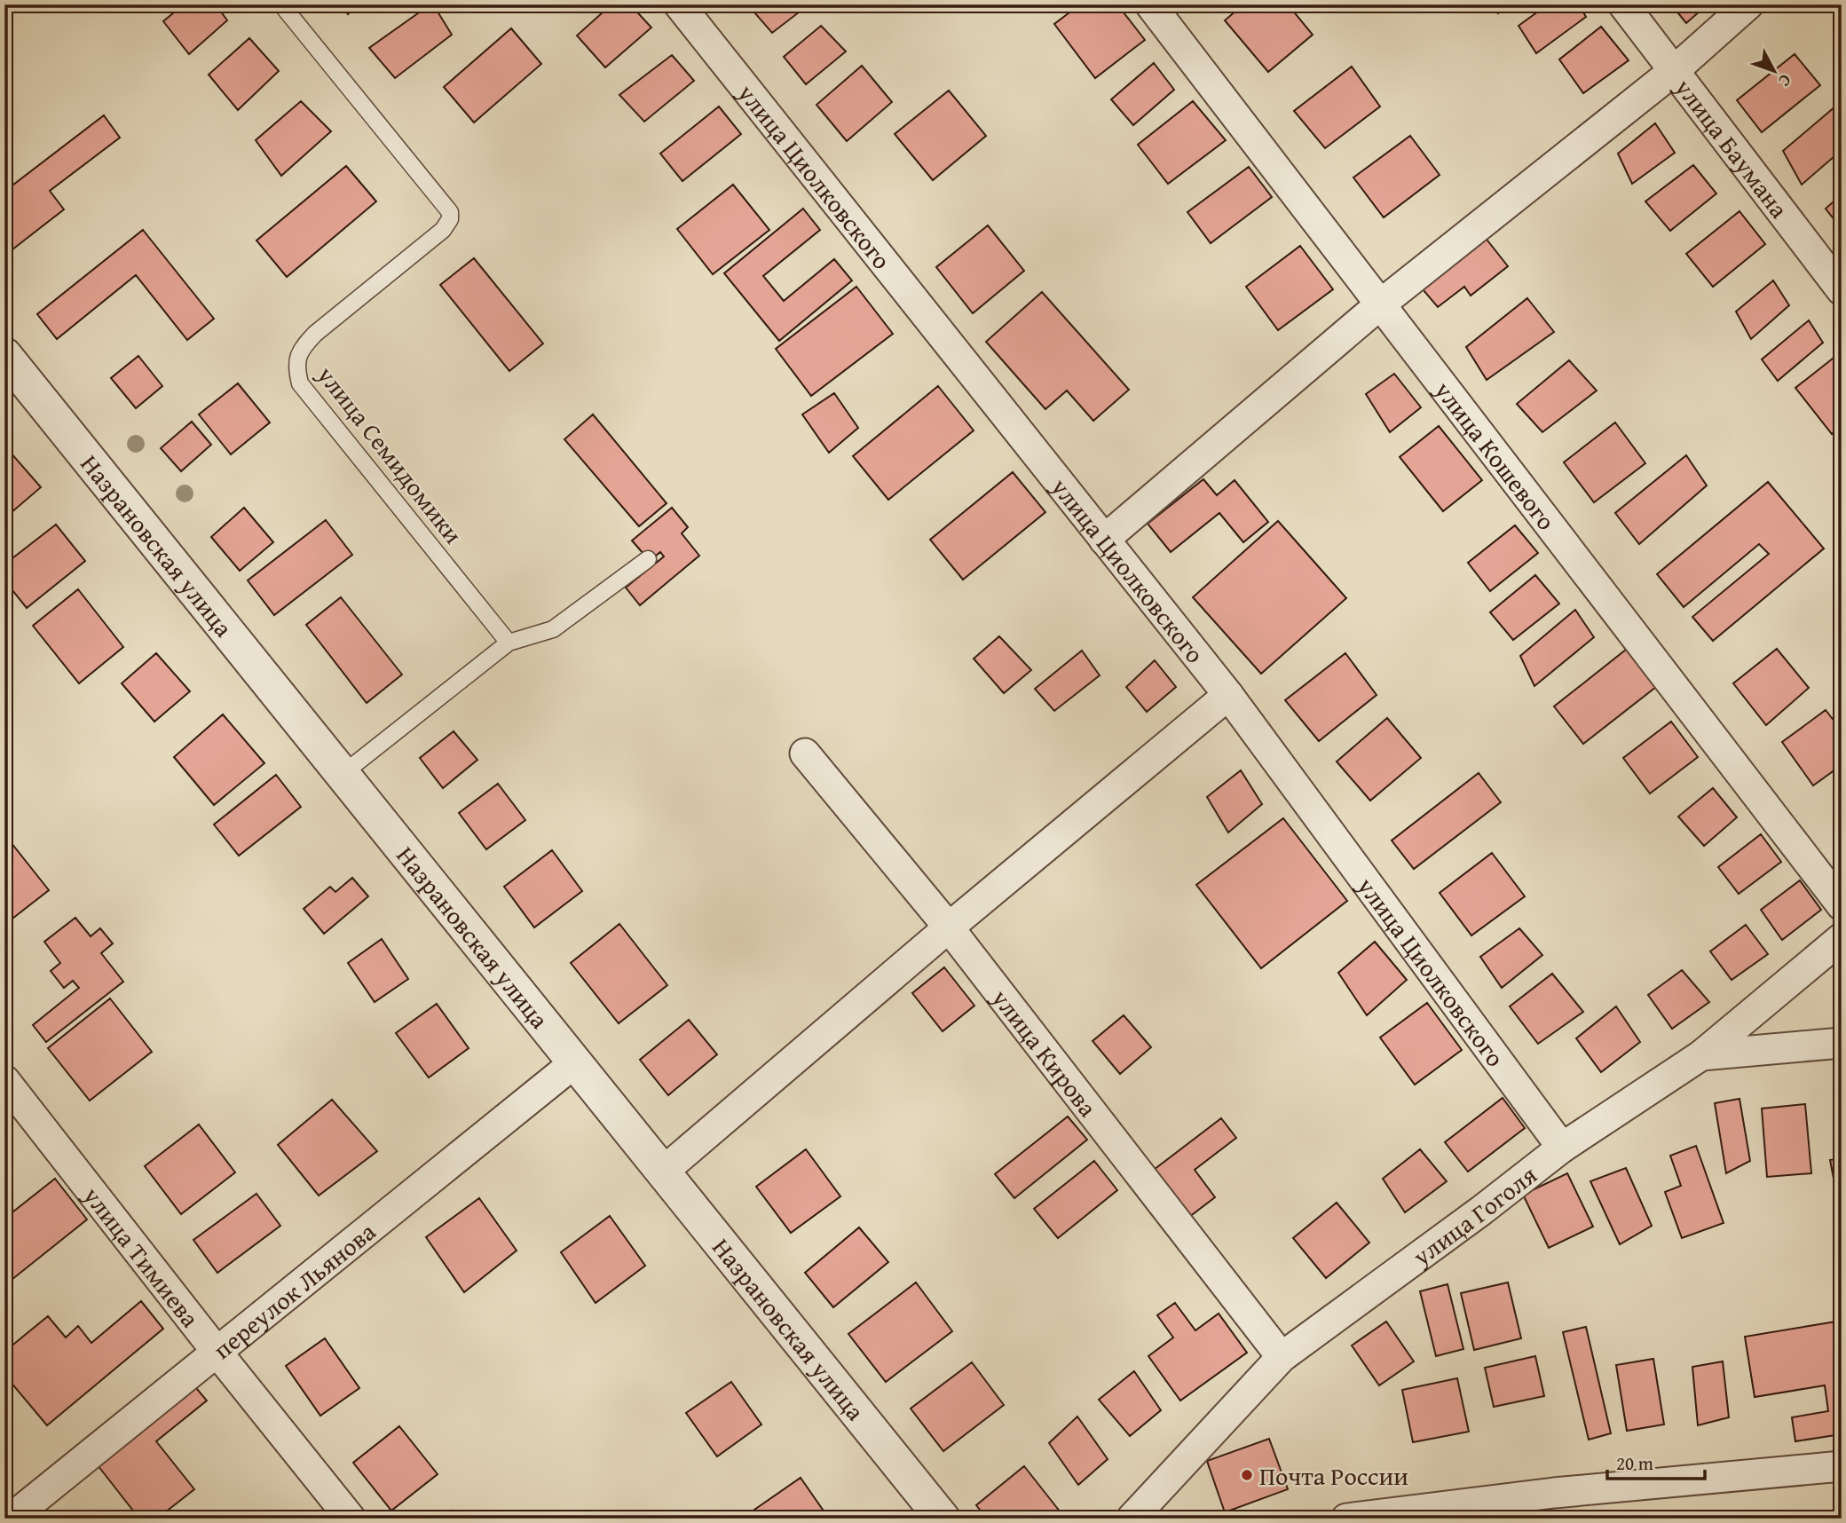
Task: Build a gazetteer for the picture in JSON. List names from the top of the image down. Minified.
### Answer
{"streets":{"street":["улица Баумана","улица Циолковского","улица Кошевого","Назрановская улица","улица Кирова","улица Гоголя","улица Тимиева","переулок Льянова"],"lane":["улица Семидомики"]},"crossings":[["улица Циолковского","улица Гоголя"],["Назрановская улица","переулок Льянова"],["улица Кирова","улица Гоголя"],["улица Тимиева","переулок Льянова"]],"places":["Почта России"],"scale_bar":"20 m","north":"bottom right"}
